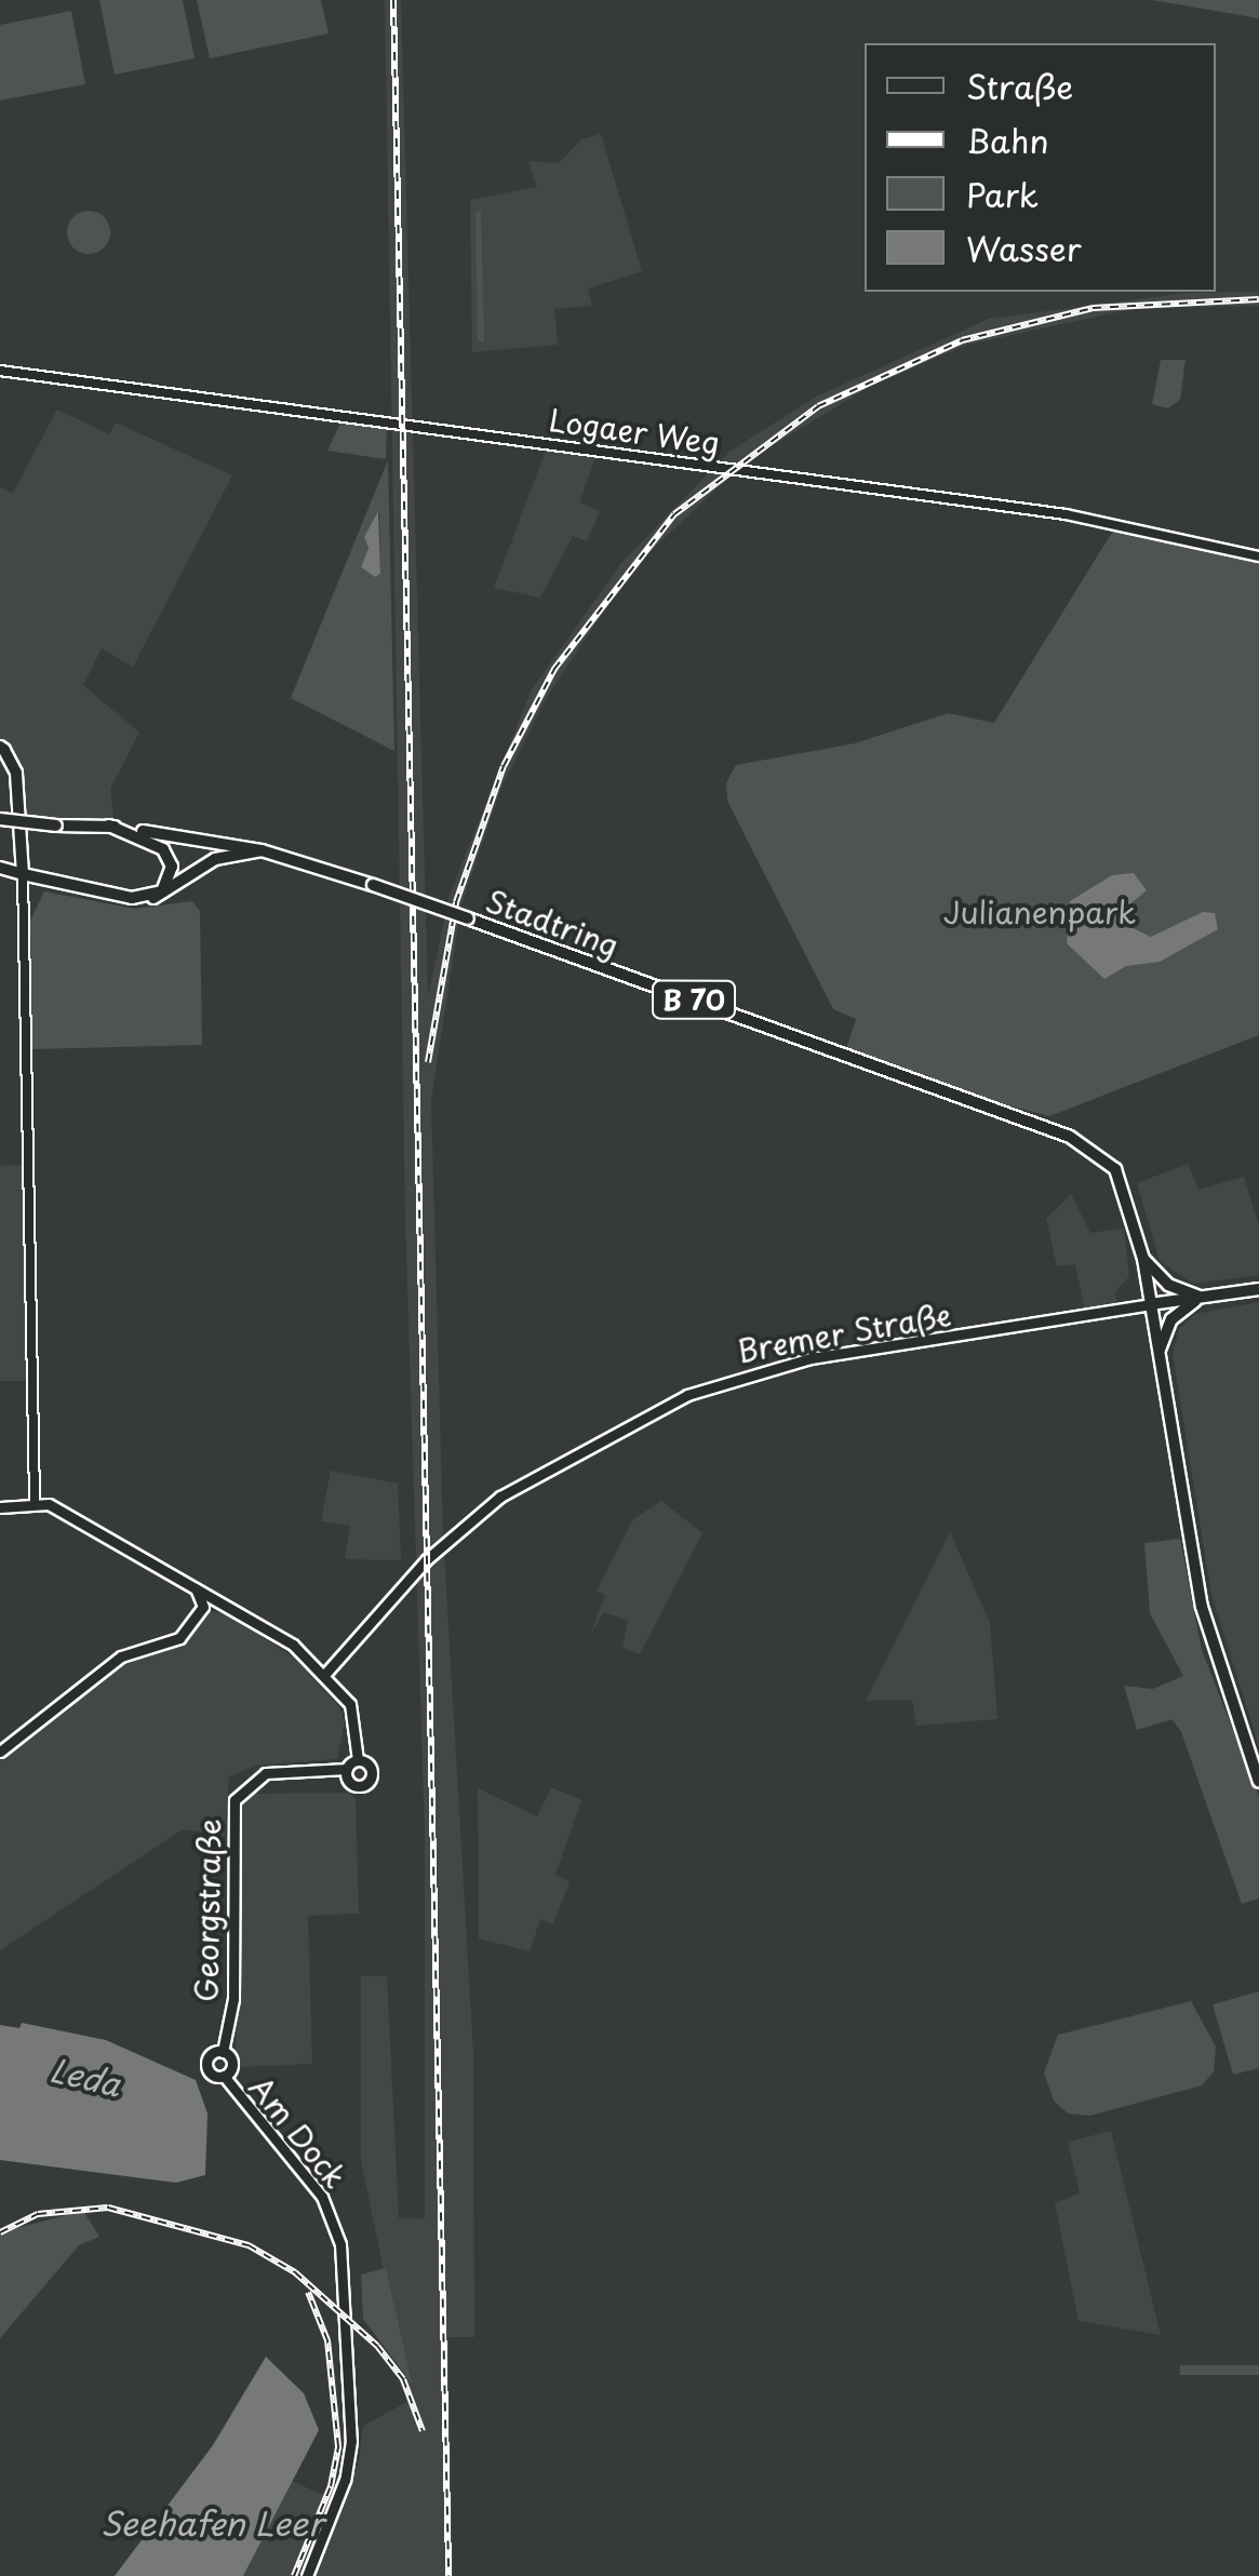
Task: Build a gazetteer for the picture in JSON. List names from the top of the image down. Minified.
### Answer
{"streets":{"main road":["Stadtring","B 70","Bremer Straße","Georgstraße","Am Dock"],"street":["Logaer Weg"]},"crossings":[["Stadtring","B 70"],["Stadtring","Bremer Straße"],["B 70","Bremer Straße"],["Georgstraße","Am Dock"]],"water":["Leda","Seehafen Leer"],"parks":["Julianenpark"],"legend":["Straße","Bahn","Park","Wasser"]}
